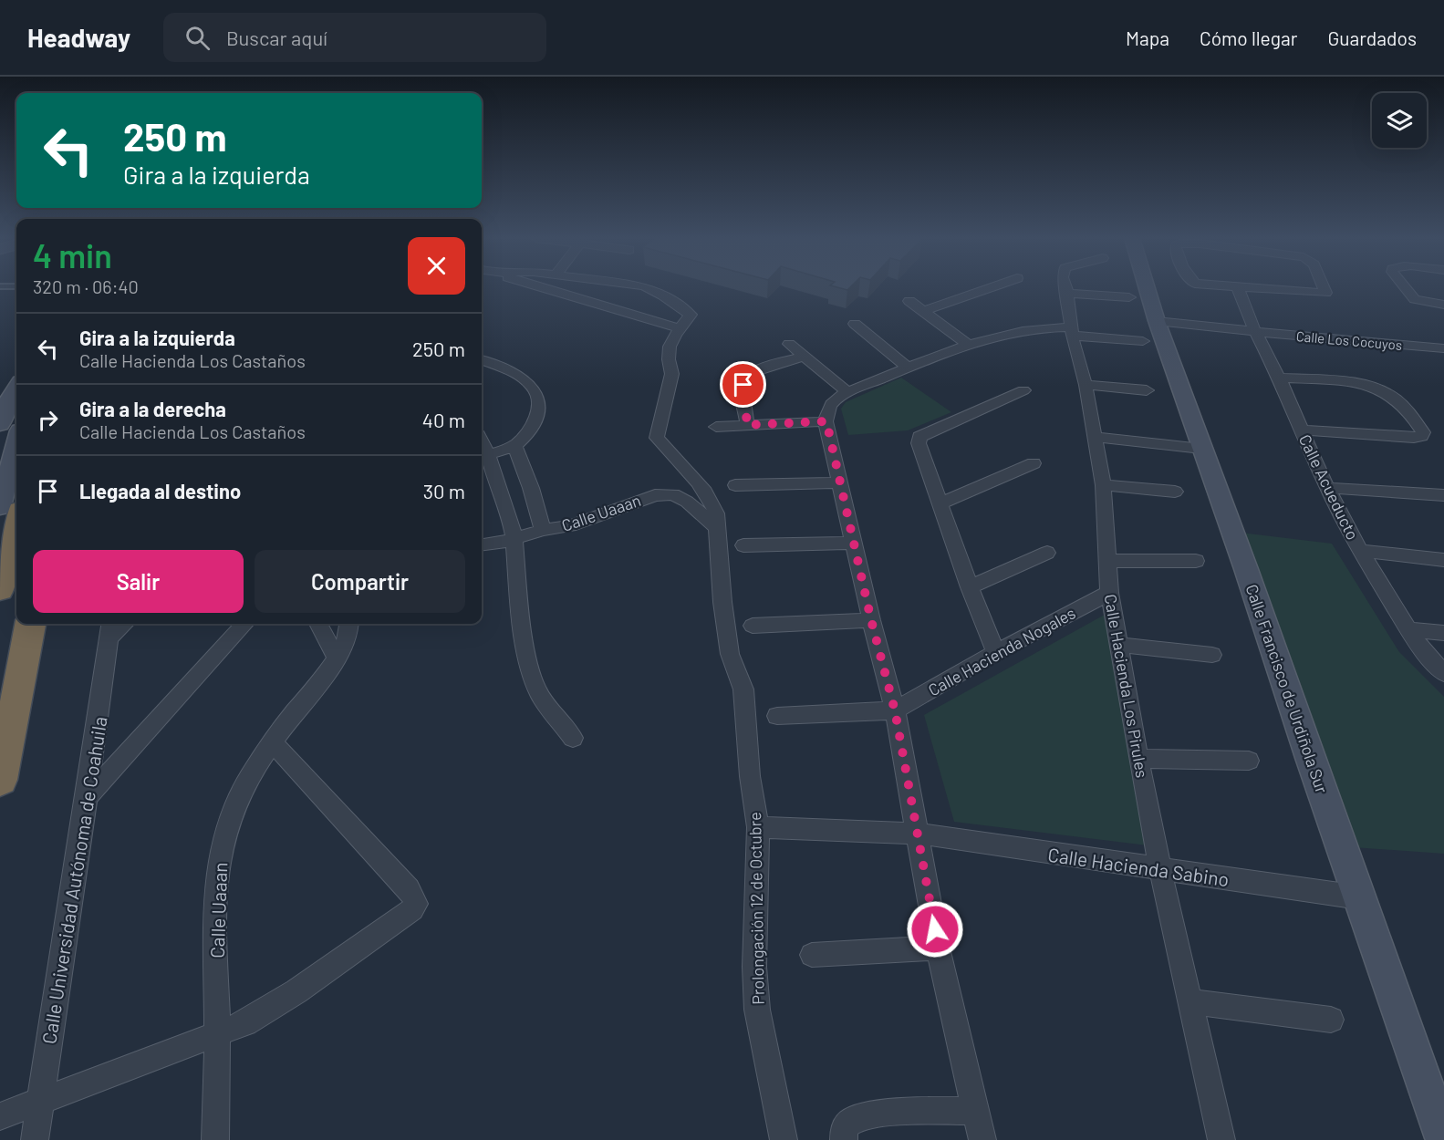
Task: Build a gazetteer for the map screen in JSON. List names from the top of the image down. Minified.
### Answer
{"streets":{"street":["Calle Los Cocuyos","Calle Acueducto","Calle Uaaan","Calle Hacienda Nogales","Calle Hacienda Los Pirules","Calle Francisco de Urdiñola Sur","Calle Hacienda Sabino","Calle Universidad Autónoma de Coahuila","Prolongación 12 de Octubre"]},"crossings":[["Calle Los Cocuyos","Calle Acueducto"],["Calle Los Cocuyos","Calle Hacienda Los Pirules"],["Calle Los Cocuyos","Calle Francisco de Urdiñola Sur"],["Calle Uaaan","Prolongación 12 de Octubre"],["Calle Hacienda Nogales","Calle Hacienda Los Pirules"],["Calle Hacienda Los Pirules","Calle Hacienda Sabino"],["Calle Francisco de Urdiñola Sur","Calle Hacienda Sabino"],["Calle Hacienda Sabino","Prolongación 12 de Octubre"]],"page":{"header":"Headway","search":"Buscar aquí","nav":["Mapa","Cómo llegar","Guardados"],"turn":["250 m","Gira a la izquierda"],"heading":["4 min","320 m · 06:40"],"list":[{"name":"Gira a la izquierda","note":"Calle Hacienda Los Castaños","value":"250 m"},{"name":"Gira a la derecha","note":"Calle Hacienda Los Castaños","value":"40 m"},{"name":"Llegada al destino","value":"30 m"}],"buttons":["Salir","Compartir"]}}
